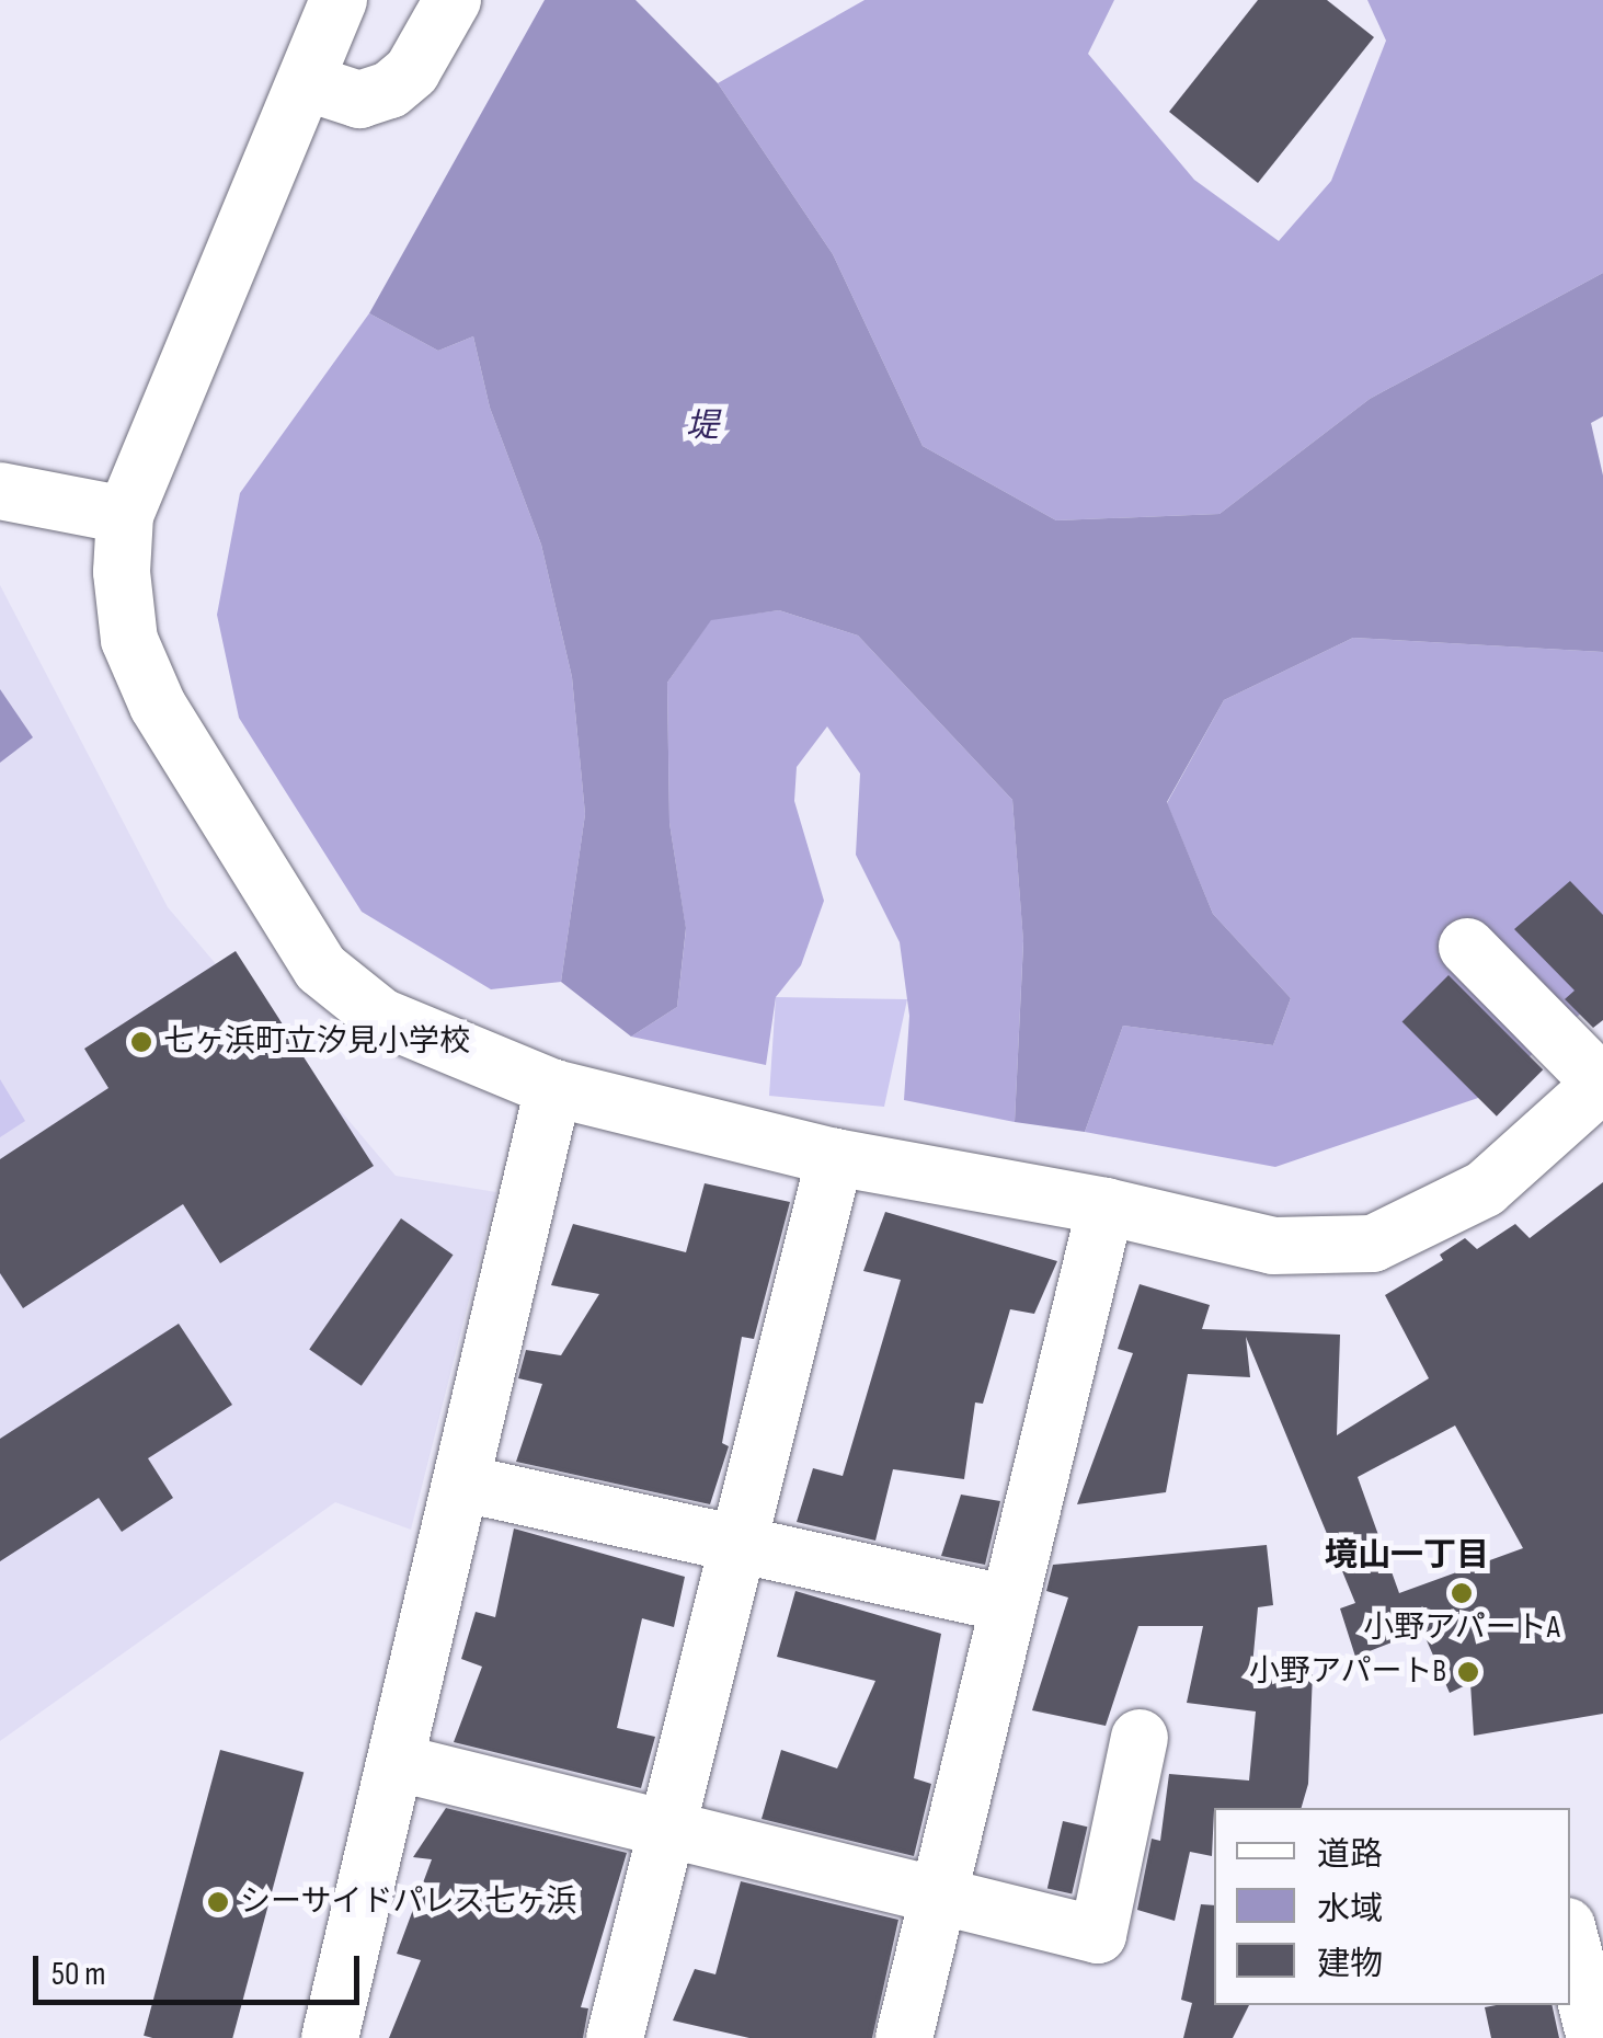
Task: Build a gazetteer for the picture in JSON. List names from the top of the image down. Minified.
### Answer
{"districts":["境山一丁目"],"water":["堤"],"places":["七ヶ浜町立汐見小学校","小野アパートA","小野アパートB","シーサイドパレス七ヶ浜"],"legend":["道路","水域","建物"],"scale_bar":"50 m"}
